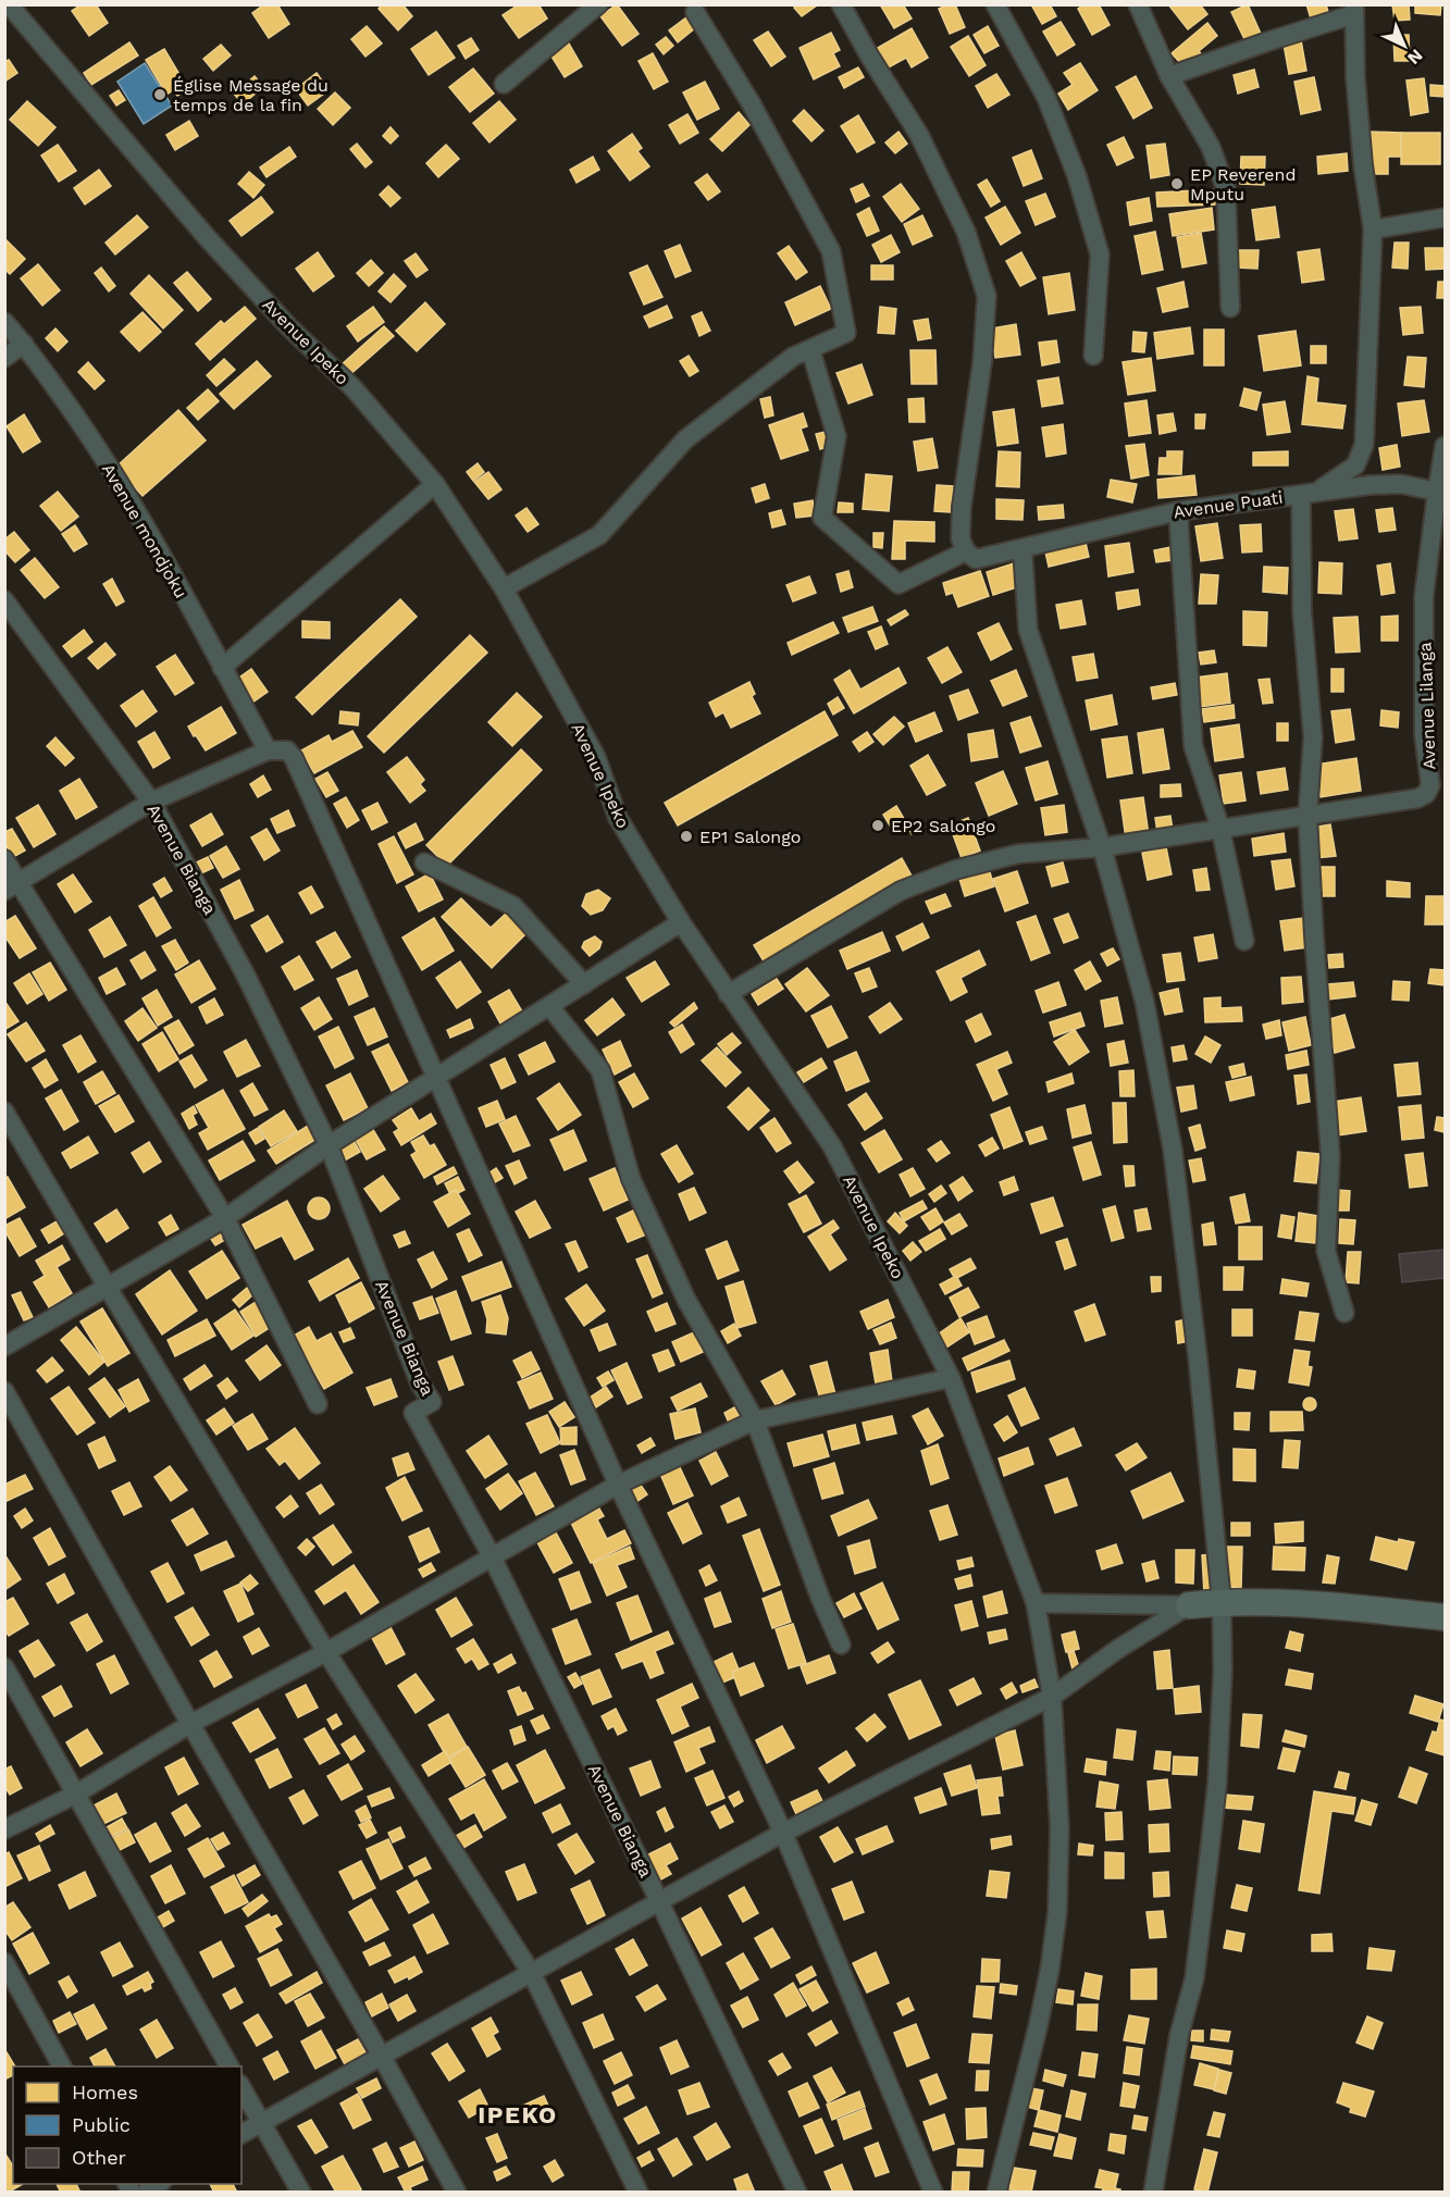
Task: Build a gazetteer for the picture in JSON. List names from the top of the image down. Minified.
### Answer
{"streets":{"street":["Avenue Ipeko","Avenue Puati","Avenue mondjoku","Avenue Lilanga","Avenue Bianga"]},"crossings":[["Avenue Ipeko","Avenue Lilanga"],["Avenue Puati","Avenue Lilanga"]],"districts":["IPEKO"],"places":["Église Message du temps de la fin","EP Reverend Mputu","EP2 Salongo","EP1 Salongo"],"legend":["Homes","Public","Other"],"north":"bottom right"}
